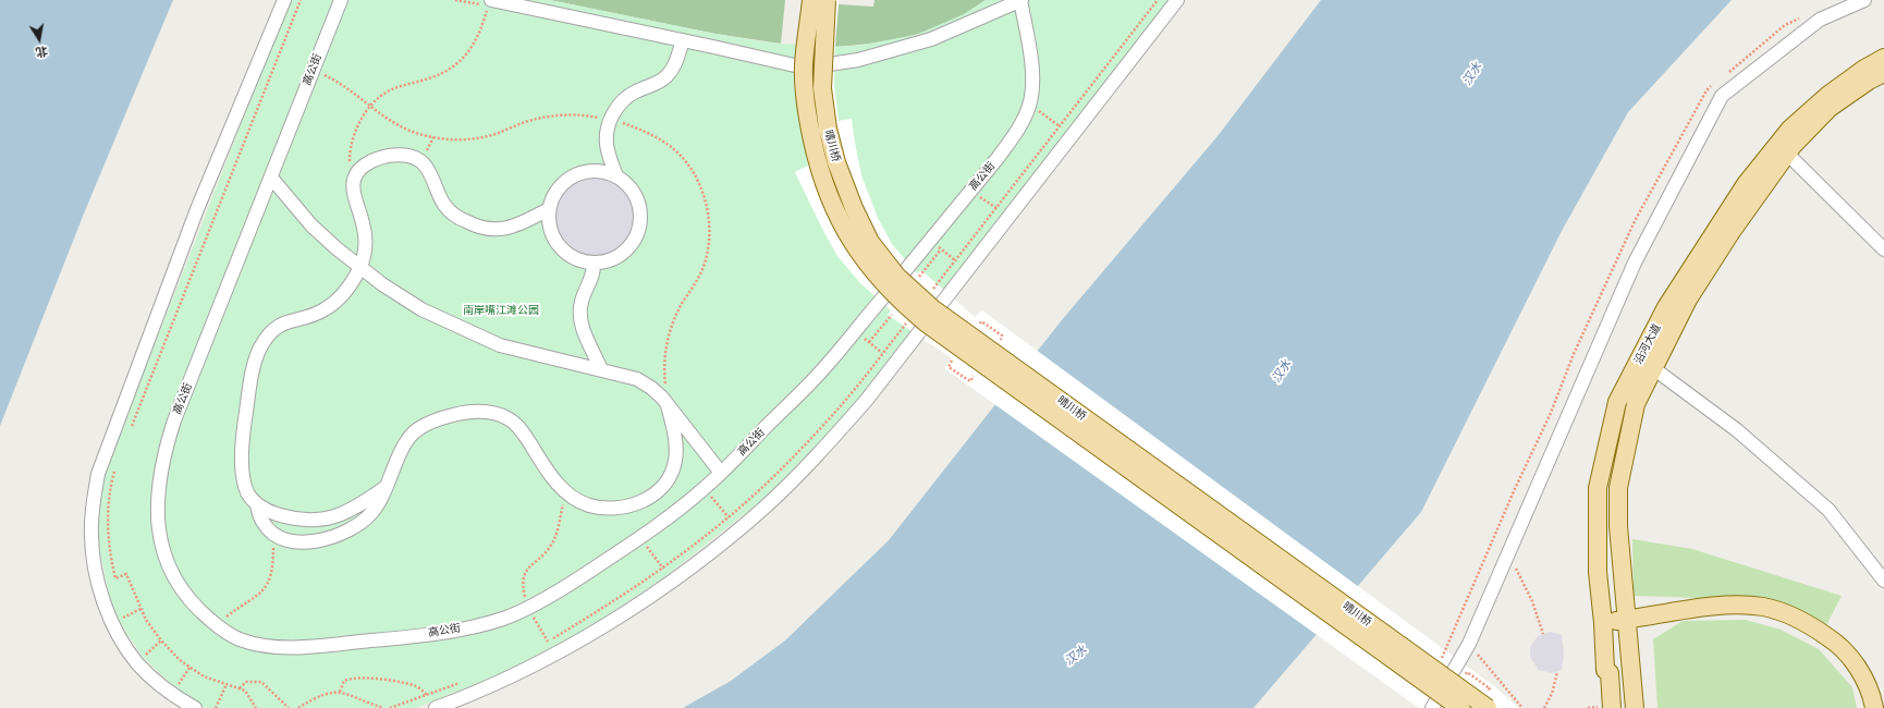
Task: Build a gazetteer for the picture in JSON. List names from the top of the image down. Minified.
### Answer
{"streets":{"main road":["晴川桥","沿河大道"],"street":["高公街"]},"water":["汉水"],"parks":["南岸嘴江滩公园"],"north":"bottom"}
